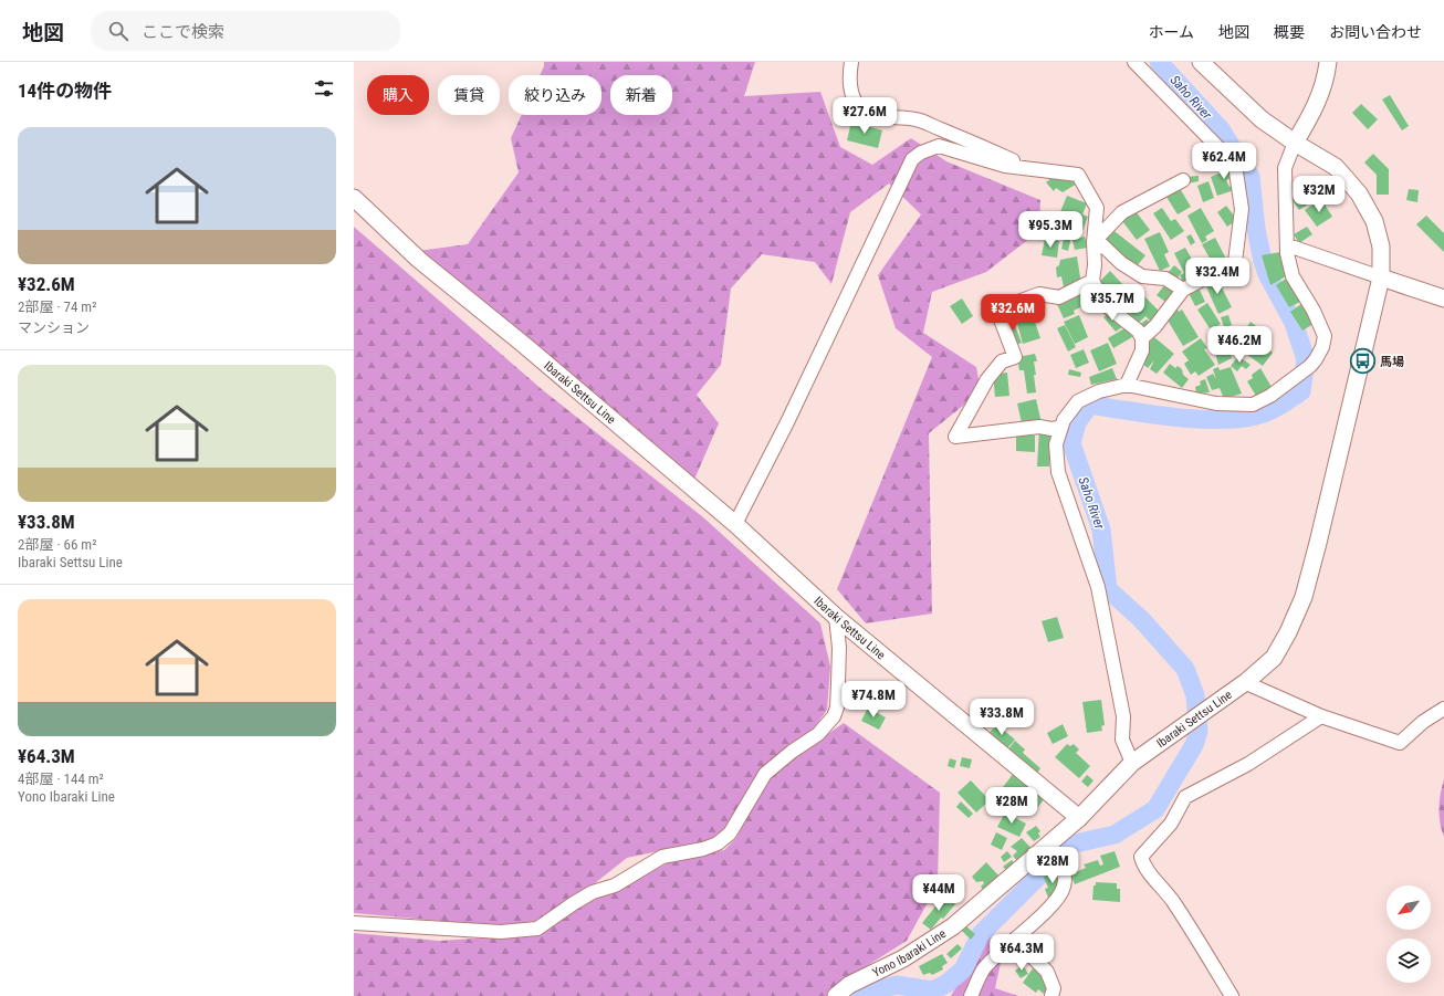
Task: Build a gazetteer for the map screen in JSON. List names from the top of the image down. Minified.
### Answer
{"streets":{"main road":["Ibaraki Settsu Line","Yono Ibaraki Line"]},"crossings":[["Ibaraki Settsu Line","Yono Ibaraki Line"]],"water":["Saho River"],"places":{"bus stop":["馬場"]},"north":"bottom left","page":{"header":"地図","search":"ここで検索","nav":["ホーム","地図","概要","お問い合わせ"],"heading":"14件の物件","chip":["購入","賃貸","絞り込み","新着"],"price":["¥27.6M","¥62.4M","¥32M","¥95.3M","¥32.4M","¥35.7M","¥32.6M","¥46.2M","¥74.8M","¥33.8M","¥28M","¥28M","¥44M","¥64.3M"],"list":[{"name":"¥32.6M","note":"2部屋 · 74 m² · マンション"},{"name":"¥33.8M","note":"2部屋 · 66 m² · Ibaraki Settsu Line"},{"name":"¥64.3M","note":"4部屋 · 144 m² · Yono Ibaraki Line"}]}}
